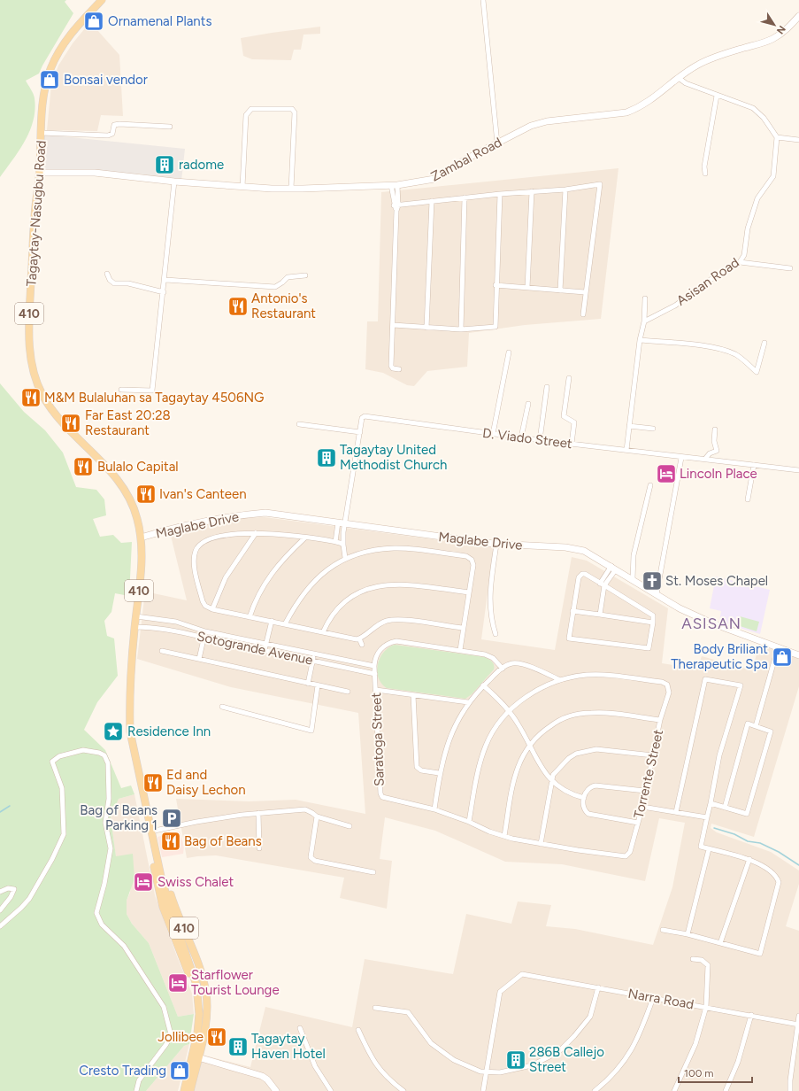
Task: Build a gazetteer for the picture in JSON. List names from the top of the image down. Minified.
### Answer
{"streets":{"main road":["Tagaytay-Nasugbu Road","410"],"street":["Zambal Road","Asisan Road","D. Viado Street","Maglabe Drive","Sotogrande Avenue","Saratoga Street","Torrente Street","Narra Road"]},"crossings":[["Zambal Road","Tagaytay-Nasugbu Road"],["Tagaytay-Nasugbu Road","Maglabe Drive"],["Tagaytay-Nasugbu Road","Sotogrande Avenue"],["D. Viado Street","Maglabe Drive"],["Sotogrande Avenue","Saratoga Street"],["Saratoga Street","Torrente Street"]],"districts":["ASISAN"],"places":{"shop":["Ornamenal Plants","Bonsai vendor","Body Briliant Therapeutic Spa","Cresto Trading"],"building":["radome","Tagaytay United Methodist Church","Tagaytay Haven Hotel","286B Callejo Street"],"restaurant":["Antonio's Restaurant","M&M Bulaluhan sa Tagaytay 4506NG","Far East 20:28 Restaurant","Bulalo Capital","Ivan's Canteen","Ed and Daisy Lechon","Bag of Beans","Jollibee"],"hotel":["Lincoln Place","Swiss Chalet","Starflower Tourist Lounge"],"church":["St. Moses Chapel"],"place":["Residence Inn"],"parking":["Bag of Beans Parking 1"]},"scale_bar":"100 m","north":"bottom right"}
